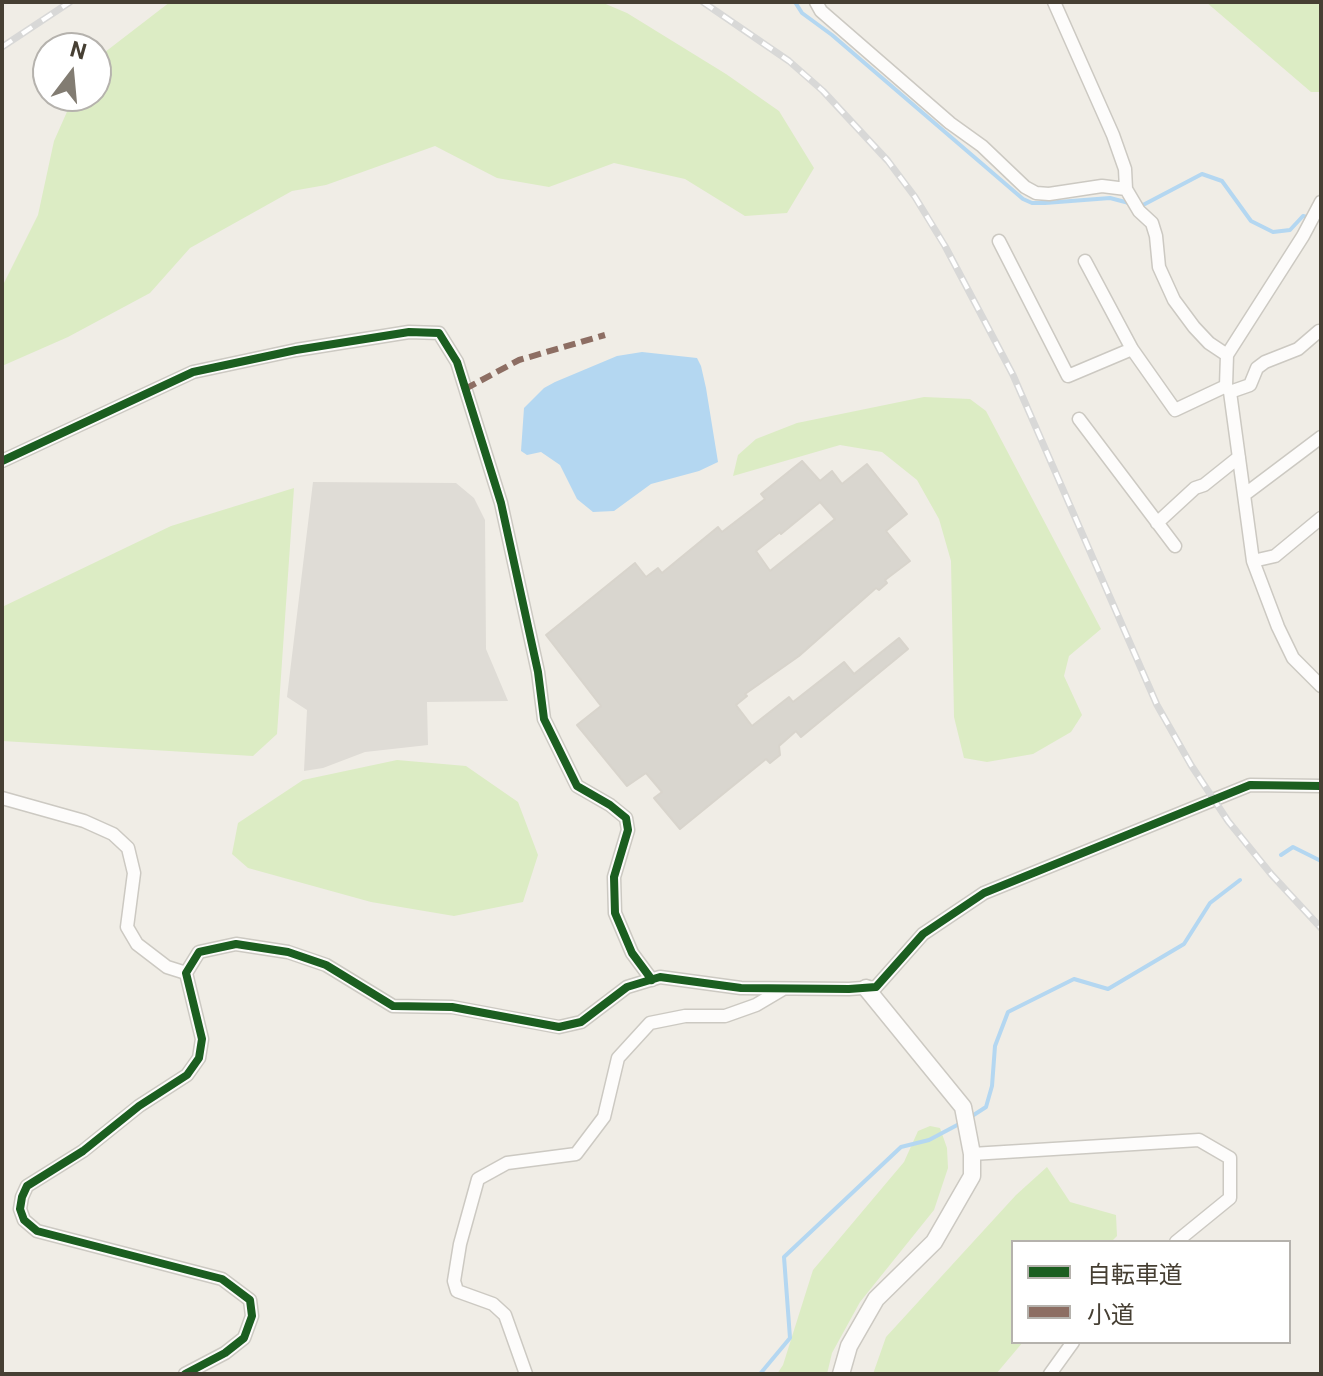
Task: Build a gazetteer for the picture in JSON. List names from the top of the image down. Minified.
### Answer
{"legend":["自転車道","小道"],"north":"top"}
